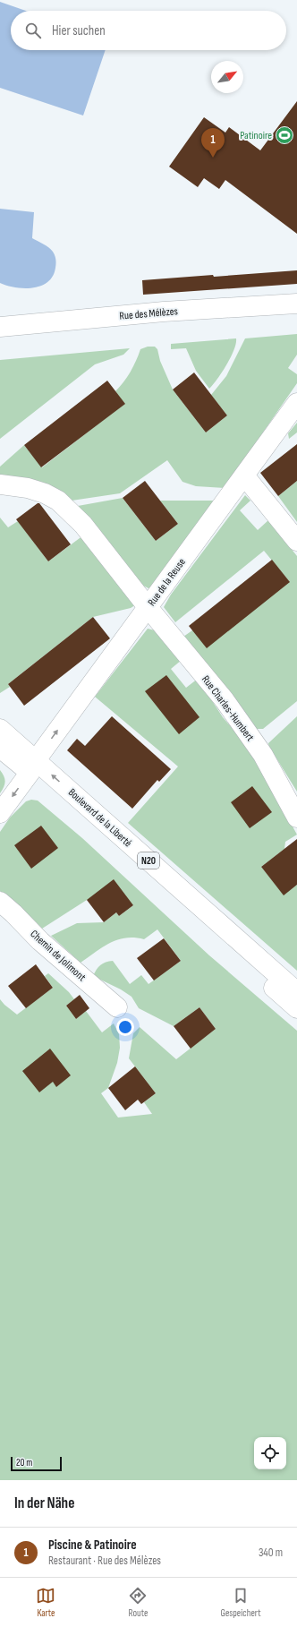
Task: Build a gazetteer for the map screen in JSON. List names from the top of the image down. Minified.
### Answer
{"streets":{"street":["Rue des Mélèzes","Rue de la Reuse","Rue Charles-Humbert","Boulevard de la Liberté","N20","Chemin de Jolimont"]},"crossings":[["Rue de la Reuse","Rue Charles-Humbert"],["Rue de la Reuse","Boulevard de la Liberté"]],"places":{"sports":["Patinoire"]},"scale_bar":"20 m","north":"top right","page":{"search":"Hier suchen","pins":"1","scale":"20 m","heading":"In der Nähe","list":[{"mark":"1","name":"Piscine & Patinoire","note":"Restaurant · Rue des Mélèzes","value":"340 m"}],"nav":["Karte","Route","Gespeichert"]}}
